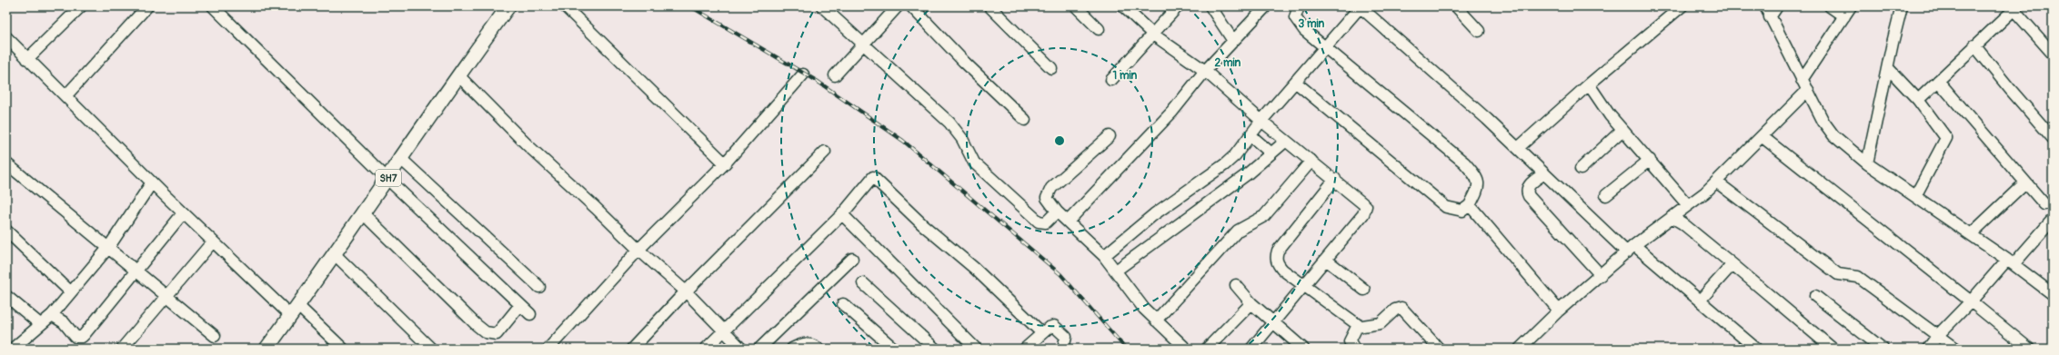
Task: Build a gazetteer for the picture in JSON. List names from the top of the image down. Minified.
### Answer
{"streets":{"main road":["SH7"]},"rings":["3 min","2 min","1 min"]}
